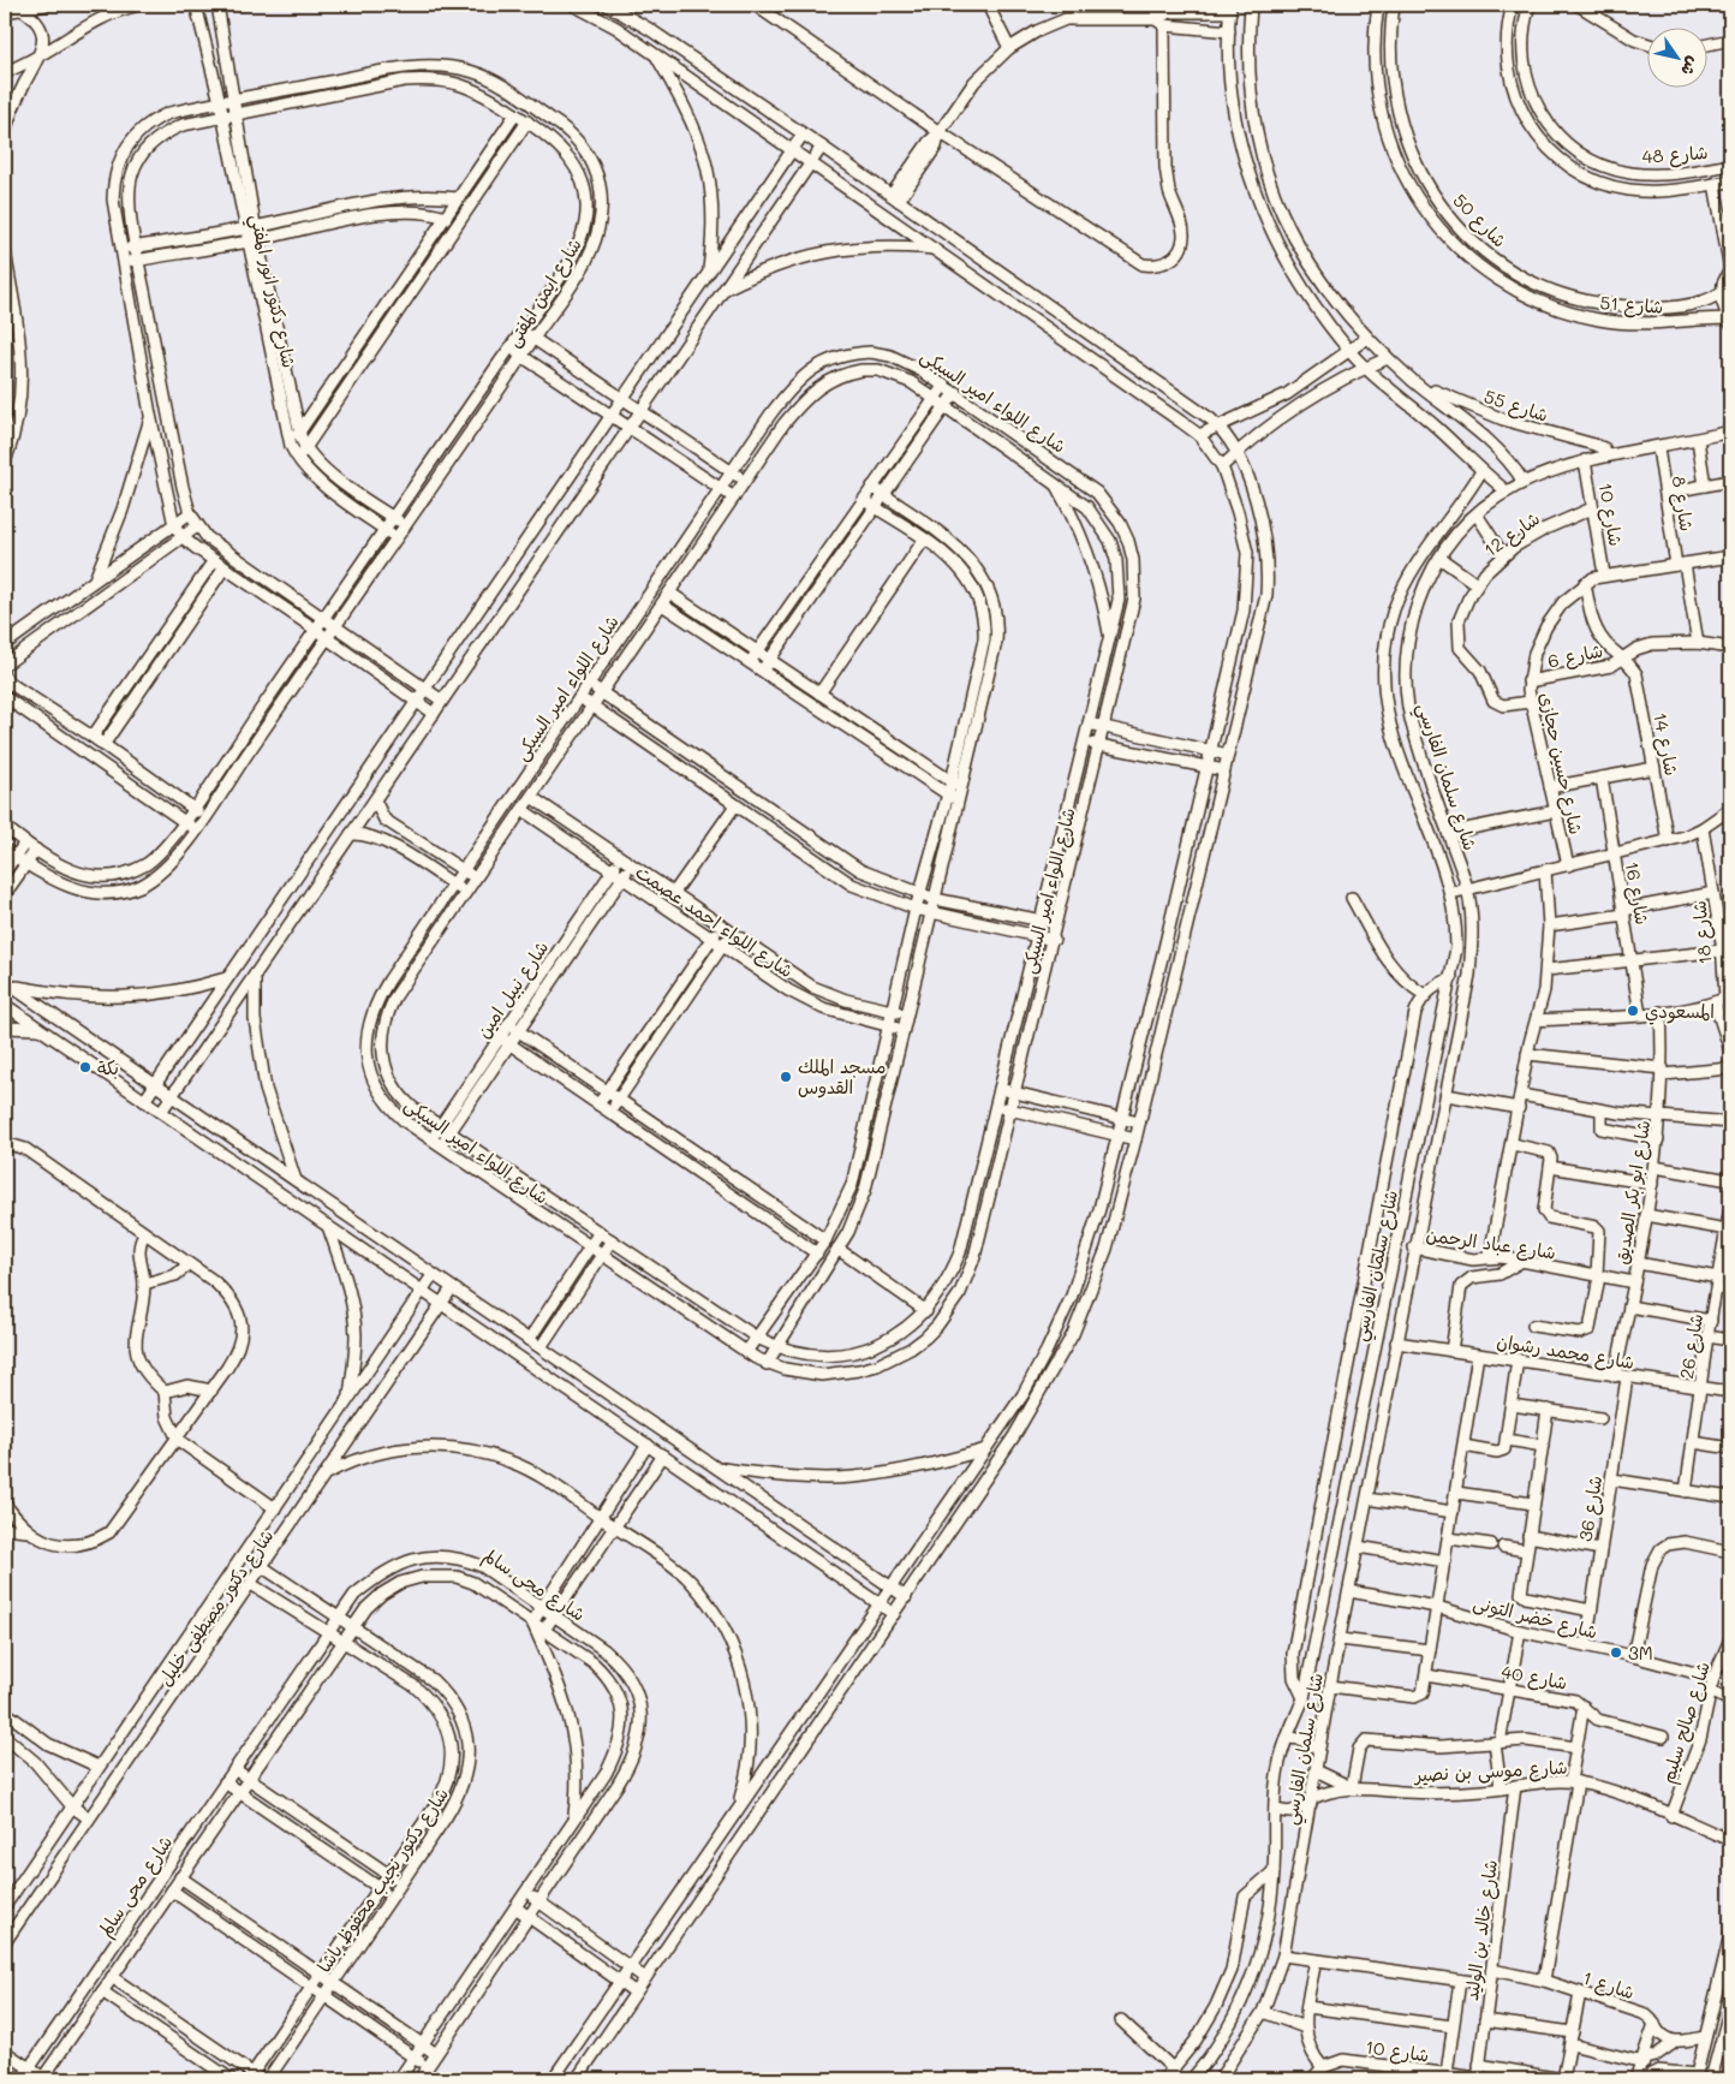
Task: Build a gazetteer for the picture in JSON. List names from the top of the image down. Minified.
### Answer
{"streets":{"street":["شارع 48","شارع 50","شارع دكتور انور المفتي","شارع ايمن المفتى","شارع 51","شارع اللواء امير السبكى","شارع 55","شارع 8","شارع 10","شارع 12","شارع 6","شارع 14","شارع حسين حجازى","شارع سلمان الفارسي","شارع 16","شارع اللواء احمد عصمت","شارع 18","شارع نبيل امين","شارع ابو بكر الصديق","شارع عباد الرحمن","شارع 26","شارع محمد رشوان","شارع 36","شارع محى سالم","شارع دكتور مصطفى خليل","شارع خضر التونى","شارع 40","شارع صالح سليم","شارع موسى بن نصير","شارع دكتور نجيب محفوظ باشا","شارع خالد بن الوليد","شارع 1"]},"crossings":[["شارع 50","شارع 51"],["شارع دكتور انور المفتي","شارع ايمن المفتى"],["شارع اللواء امير السبكى","شارع اللواء احمد عصمت"],["شارع اللواء امير السبكى","شارع نبيل امين"],["شارع 55","شارع سلمان الفارسي"],["شارع 8","شارع 6"],["شارع 8","شارع حسين حجازى"],["شارع 8","شارع سلمان الفارسي"],["شارع 10","شارع 12"],["شارع 10","شارع حسين حجازى"],["شارع 10","شارع سلمان الفارسي"],["شارع 10","شارع خالد بن الوليد"],["شارع 12","شارع حسين حجازى"],["شارع 6","شارع 14"],["شارع 6","شارع حسين حجازى"],["شارع 14","شارع حسين حجازى"],["شارع سلمان الفارسي","شارع عباد الرحمن"],["شارع سلمان الفارسي","شارع محمد رشوان"],["شارع سلمان الفارسي","شارع خضر التونى"],["شارع سلمان الفارسي","شارع موسى بن نصير"],["شارع اللواء احمد عصمت","شارع نبيل امين"],["شارع ابو بكر الصديق","شارع عباد الرحمن"],["شارع ابو بكر الصديق","شارع محمد رشوان"],["شارع 26","شارع محمد رشوان"],["شارع محمد رشوان","شارع 36"],["شارع 36","شارع خضر التونى"],["شارع محى سالم","شارع دكتور نجيب محفوظ باشا"],["شارع دكتور مصطفى خليل","شارع دكتور نجيب محفوظ باشا"],["شارع خضر التونى","شارع صالح سليم"],["شارع صالح سليم","شارع موسى بن نصير"],["شارع موسى بن نصير","شارع خالد بن الوليد"],["شارع خالد بن الوليد","شارع 1"]],"places":["المسعودي","بكة","مسجد الملك القدوس","3M"],"north":"bottom right"}
